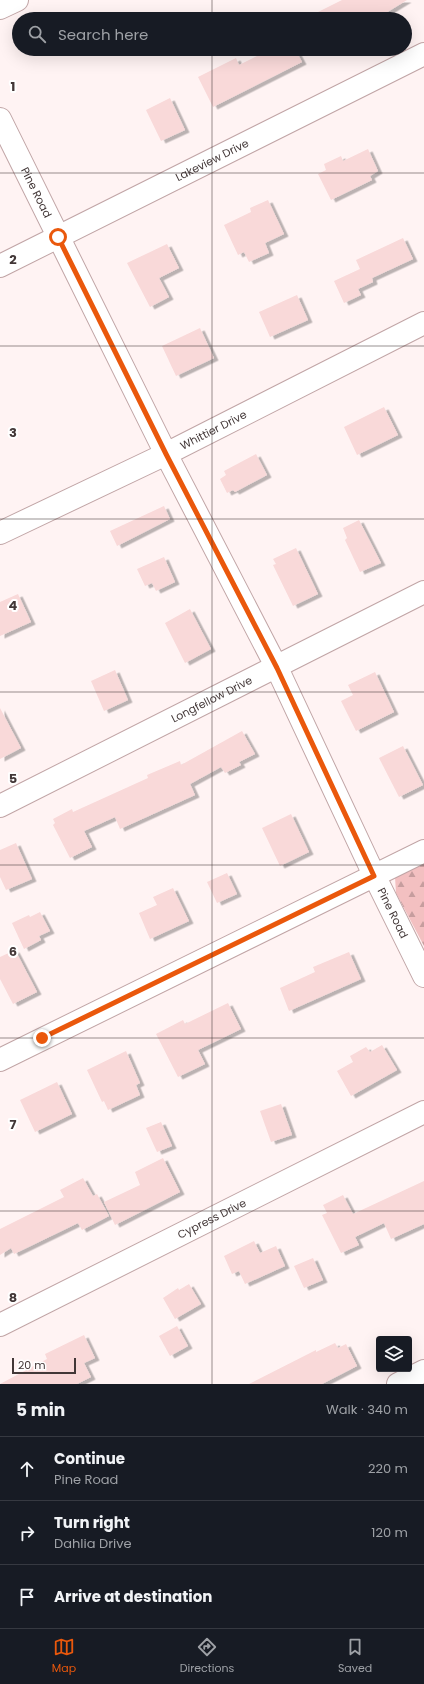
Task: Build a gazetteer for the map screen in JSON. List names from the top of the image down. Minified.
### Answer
{"streets":{"street":["Lakeview Drive","Pine Road","Whittier Drive","Longfellow Drive","Cypress Drive"]},"crossings":[["Lakeview Drive","Pine Road"],["Pine Road","Whittier Drive"],["Pine Road","Longfellow Drive"]],"scale_bar":"20 m","page":{"search":"Search here","scale":"20 m","heading":["5 min","Walk · 340 m"],"list":[["Continue","Pine Road","220 m"],["Turn right","Dahlia Drive","120 m"],"Arrive at destination"],"nav":["Map","Directions","Saved"]},"grid":{"rows":["1","2","3","4","5","6","7","8"]}}
